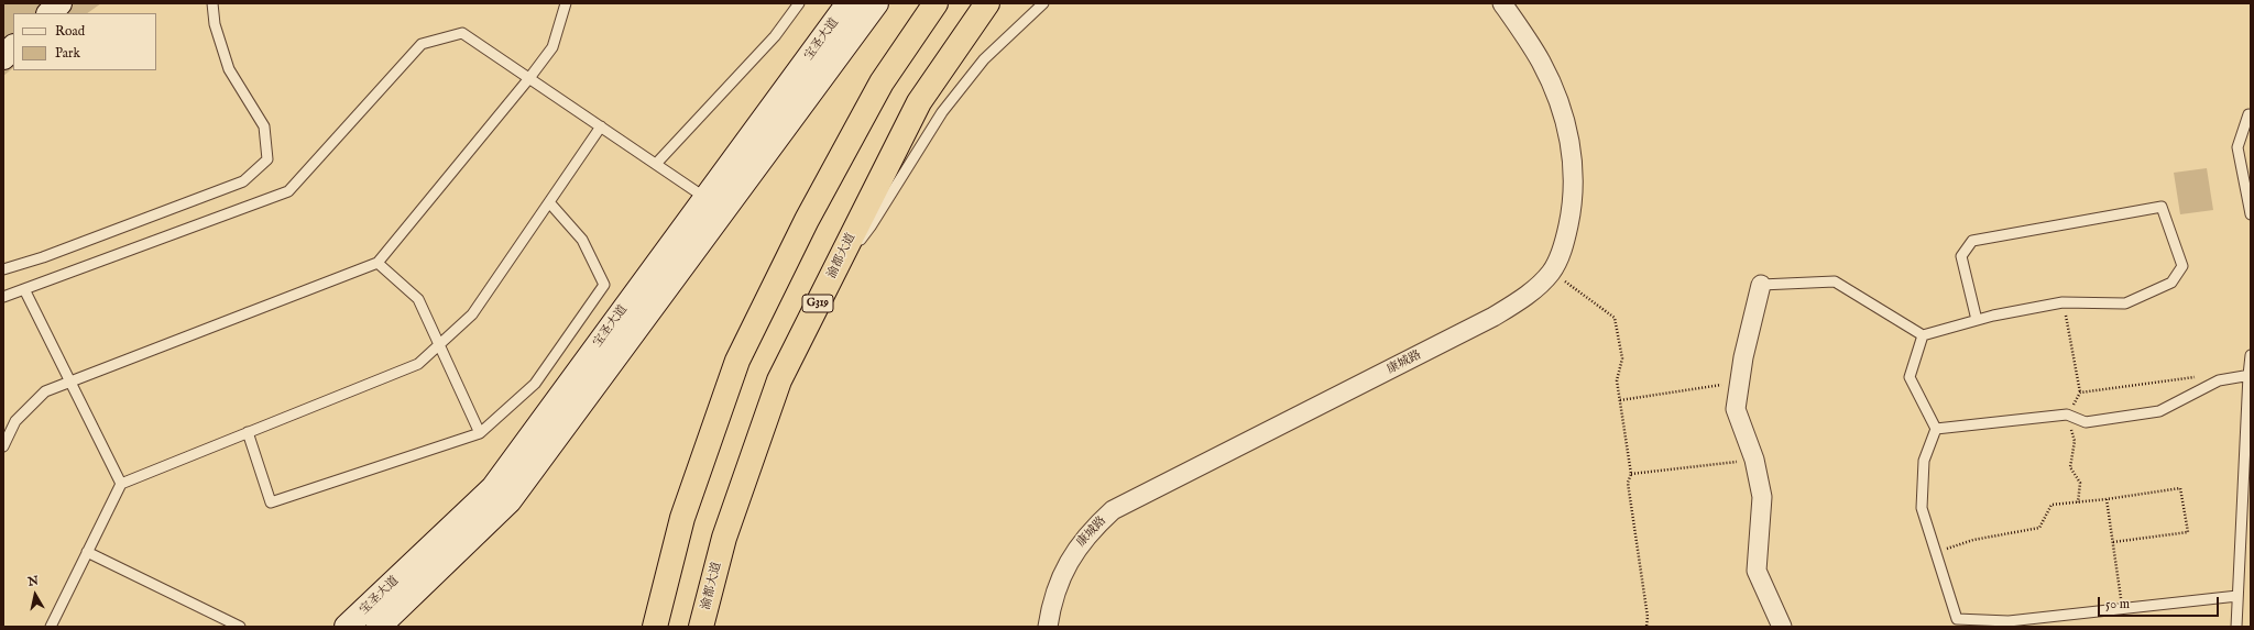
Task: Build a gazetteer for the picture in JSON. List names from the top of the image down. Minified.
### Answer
{"streets":{"highway":["渝都大道","G319"],"main road":["宝圣大道"],"street":["康城路"]},"legend":["Road","Park"],"scale_bar":"50 m","north":"top"}
